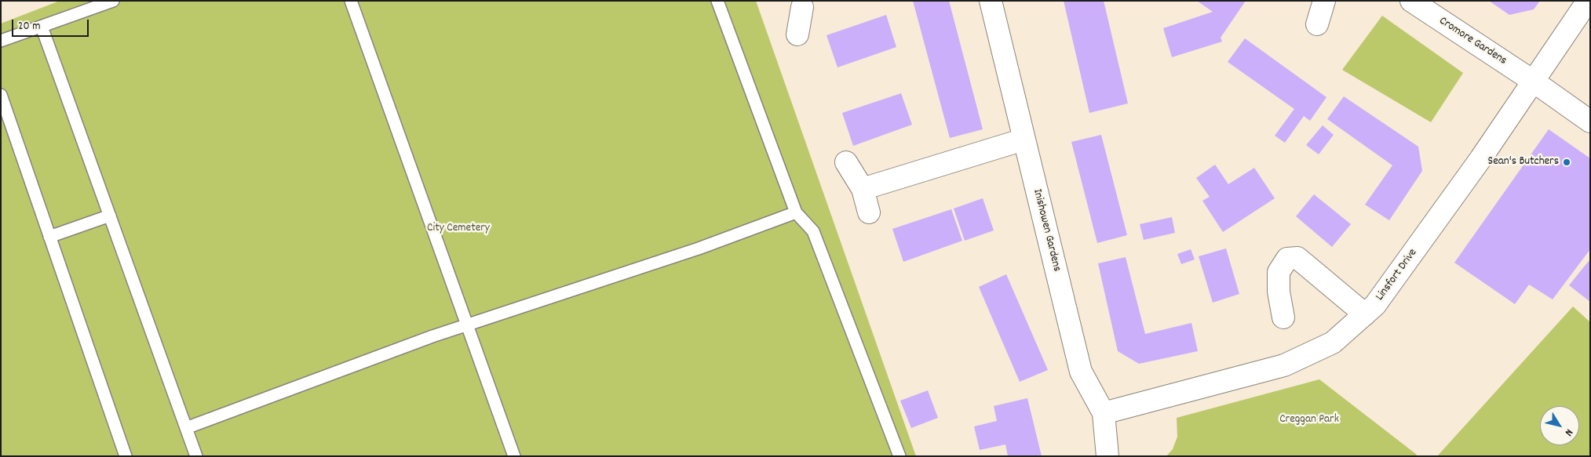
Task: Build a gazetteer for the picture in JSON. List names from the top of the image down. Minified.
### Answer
{"streets":{"street":["Cromore Gardens","Inishowen Gardens","Linsfort Drive"]},"crossings":[["Cromore Gardens","Linsfort Drive"],["Inishowen Gardens","Linsfort Drive"]],"parks":["City Cemetery","Creggan Park"],"places":["Sean's Butchers"],"scale_bar":"20 m","north":"bottom right"}
